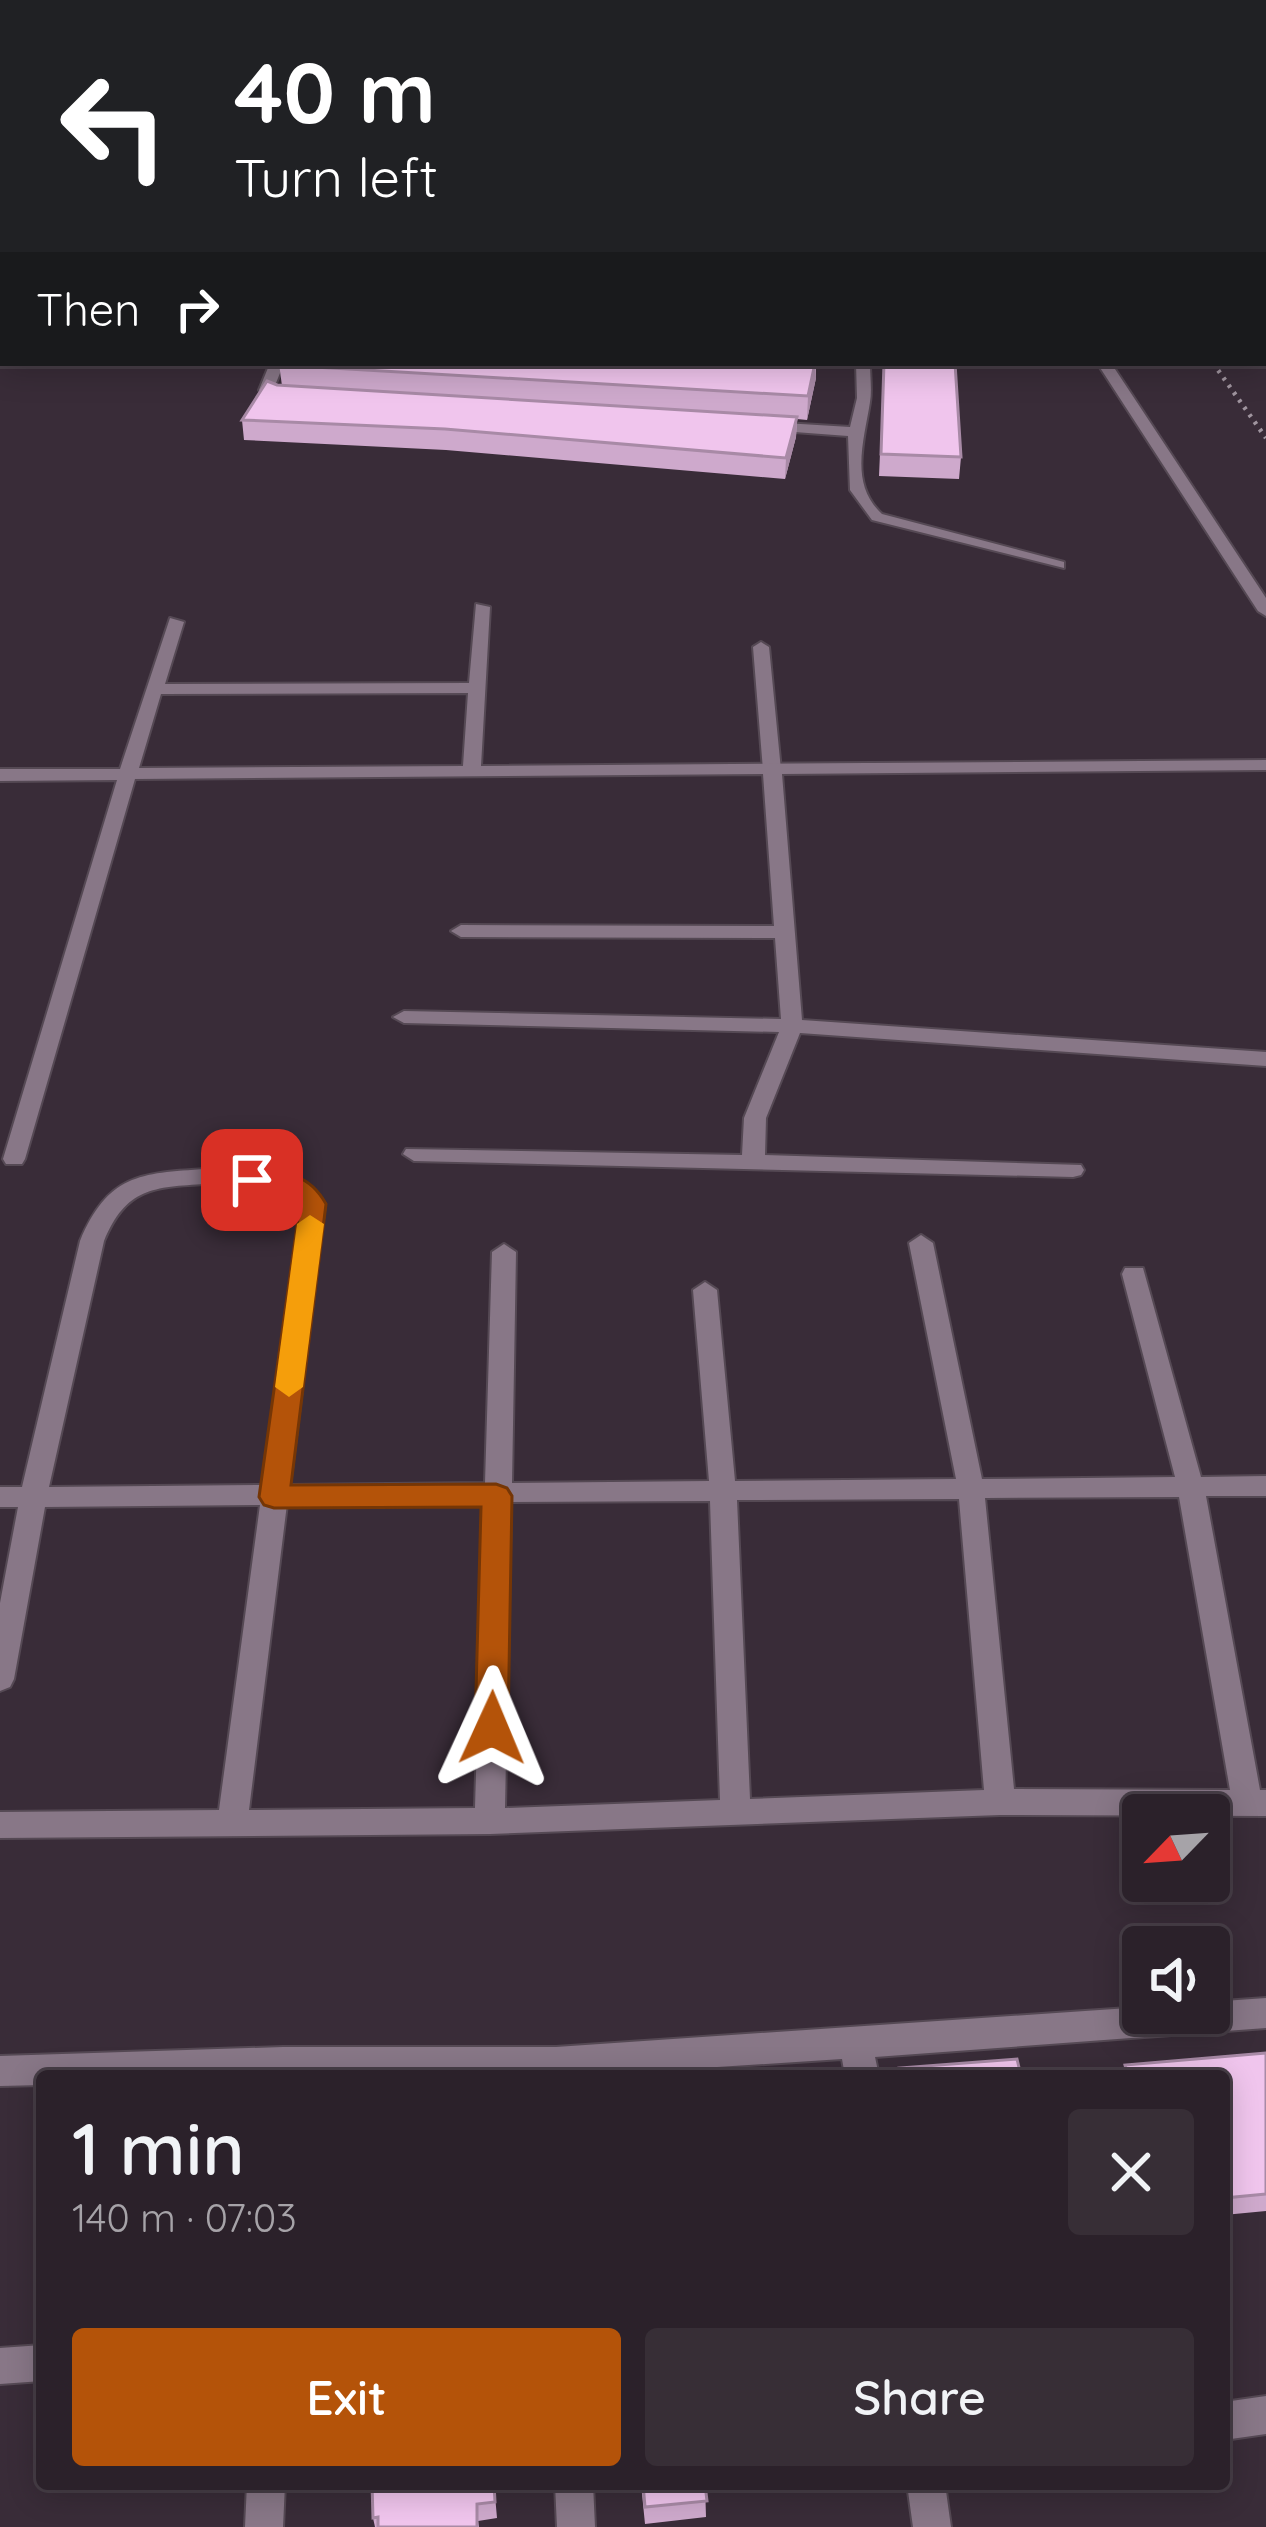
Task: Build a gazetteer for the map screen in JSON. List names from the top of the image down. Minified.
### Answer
{"north":"bottom left","page":{"turn":["40 m","Turn left"],"then":"Then","heading":["1 min","140 m · 07:03"],"buttons":["Exit","Share"]}}
